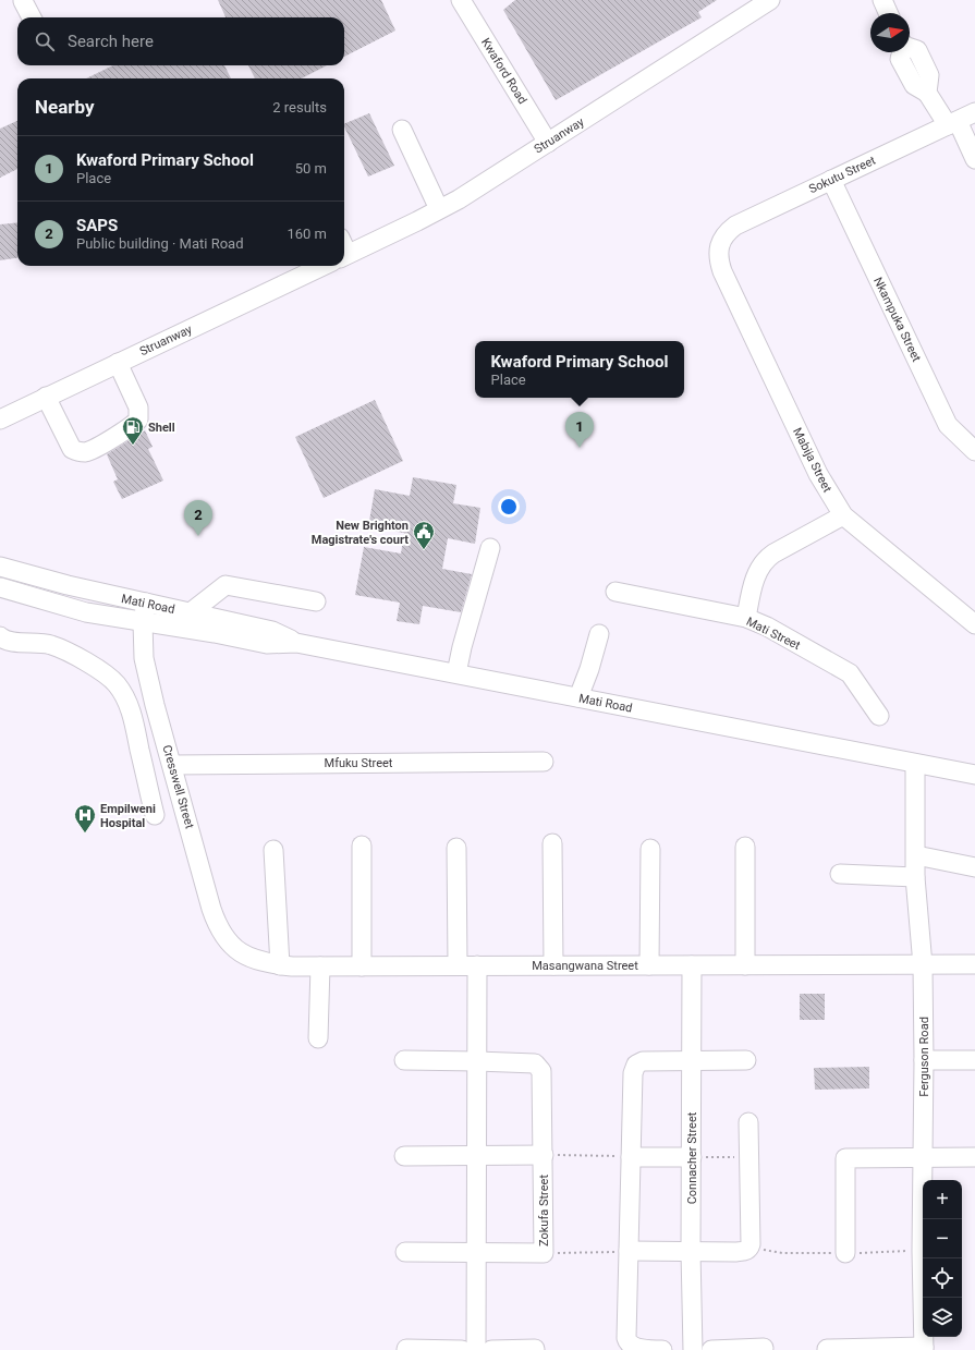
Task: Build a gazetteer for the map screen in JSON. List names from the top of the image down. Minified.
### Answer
{"streets":{"street":["Kwaford Road","Struanway","Sokutu Street","Nkampuka Street","Mabija Street","Mati Road","Mati Street","Mfuku Street","Cresswell Street","Masangwana Street","Ferguson Road","Connacher Street","Zokufa Street"]},"crossings":[["Kwaford Road","Struanway"],["Sokutu Street","Nkampuka Street"],["Sokutu Street","Mabija Street"],["Mati Road","Cresswell Street"],["Mati Road","Ferguson Road"],["Mfuku Street","Cresswell Street"],["Cresswell Street","Masangwana Street"],["Masangwana Street","Ferguson Road"],["Masangwana Street","Connacher Street"]],"places":{"fuel station":["Shell"],"public building":["New Brighton Magistrate's court"],"hospital":["Empilweni Hospital"]},"north":"right","page":{"search":"Search here","heading":["Nearby","2 results"],"list":[{"mark":"1","name":"Kwaford Primary School","note":"Place","value":"50 m"},{"mark":"2","name":"SAPS","note":"Public building · Mati Road","value":"160 m"}],"popup":["Kwaford Primary School","Place"],"pins":["1","2"],"map_buttons":["+","−"]}}
